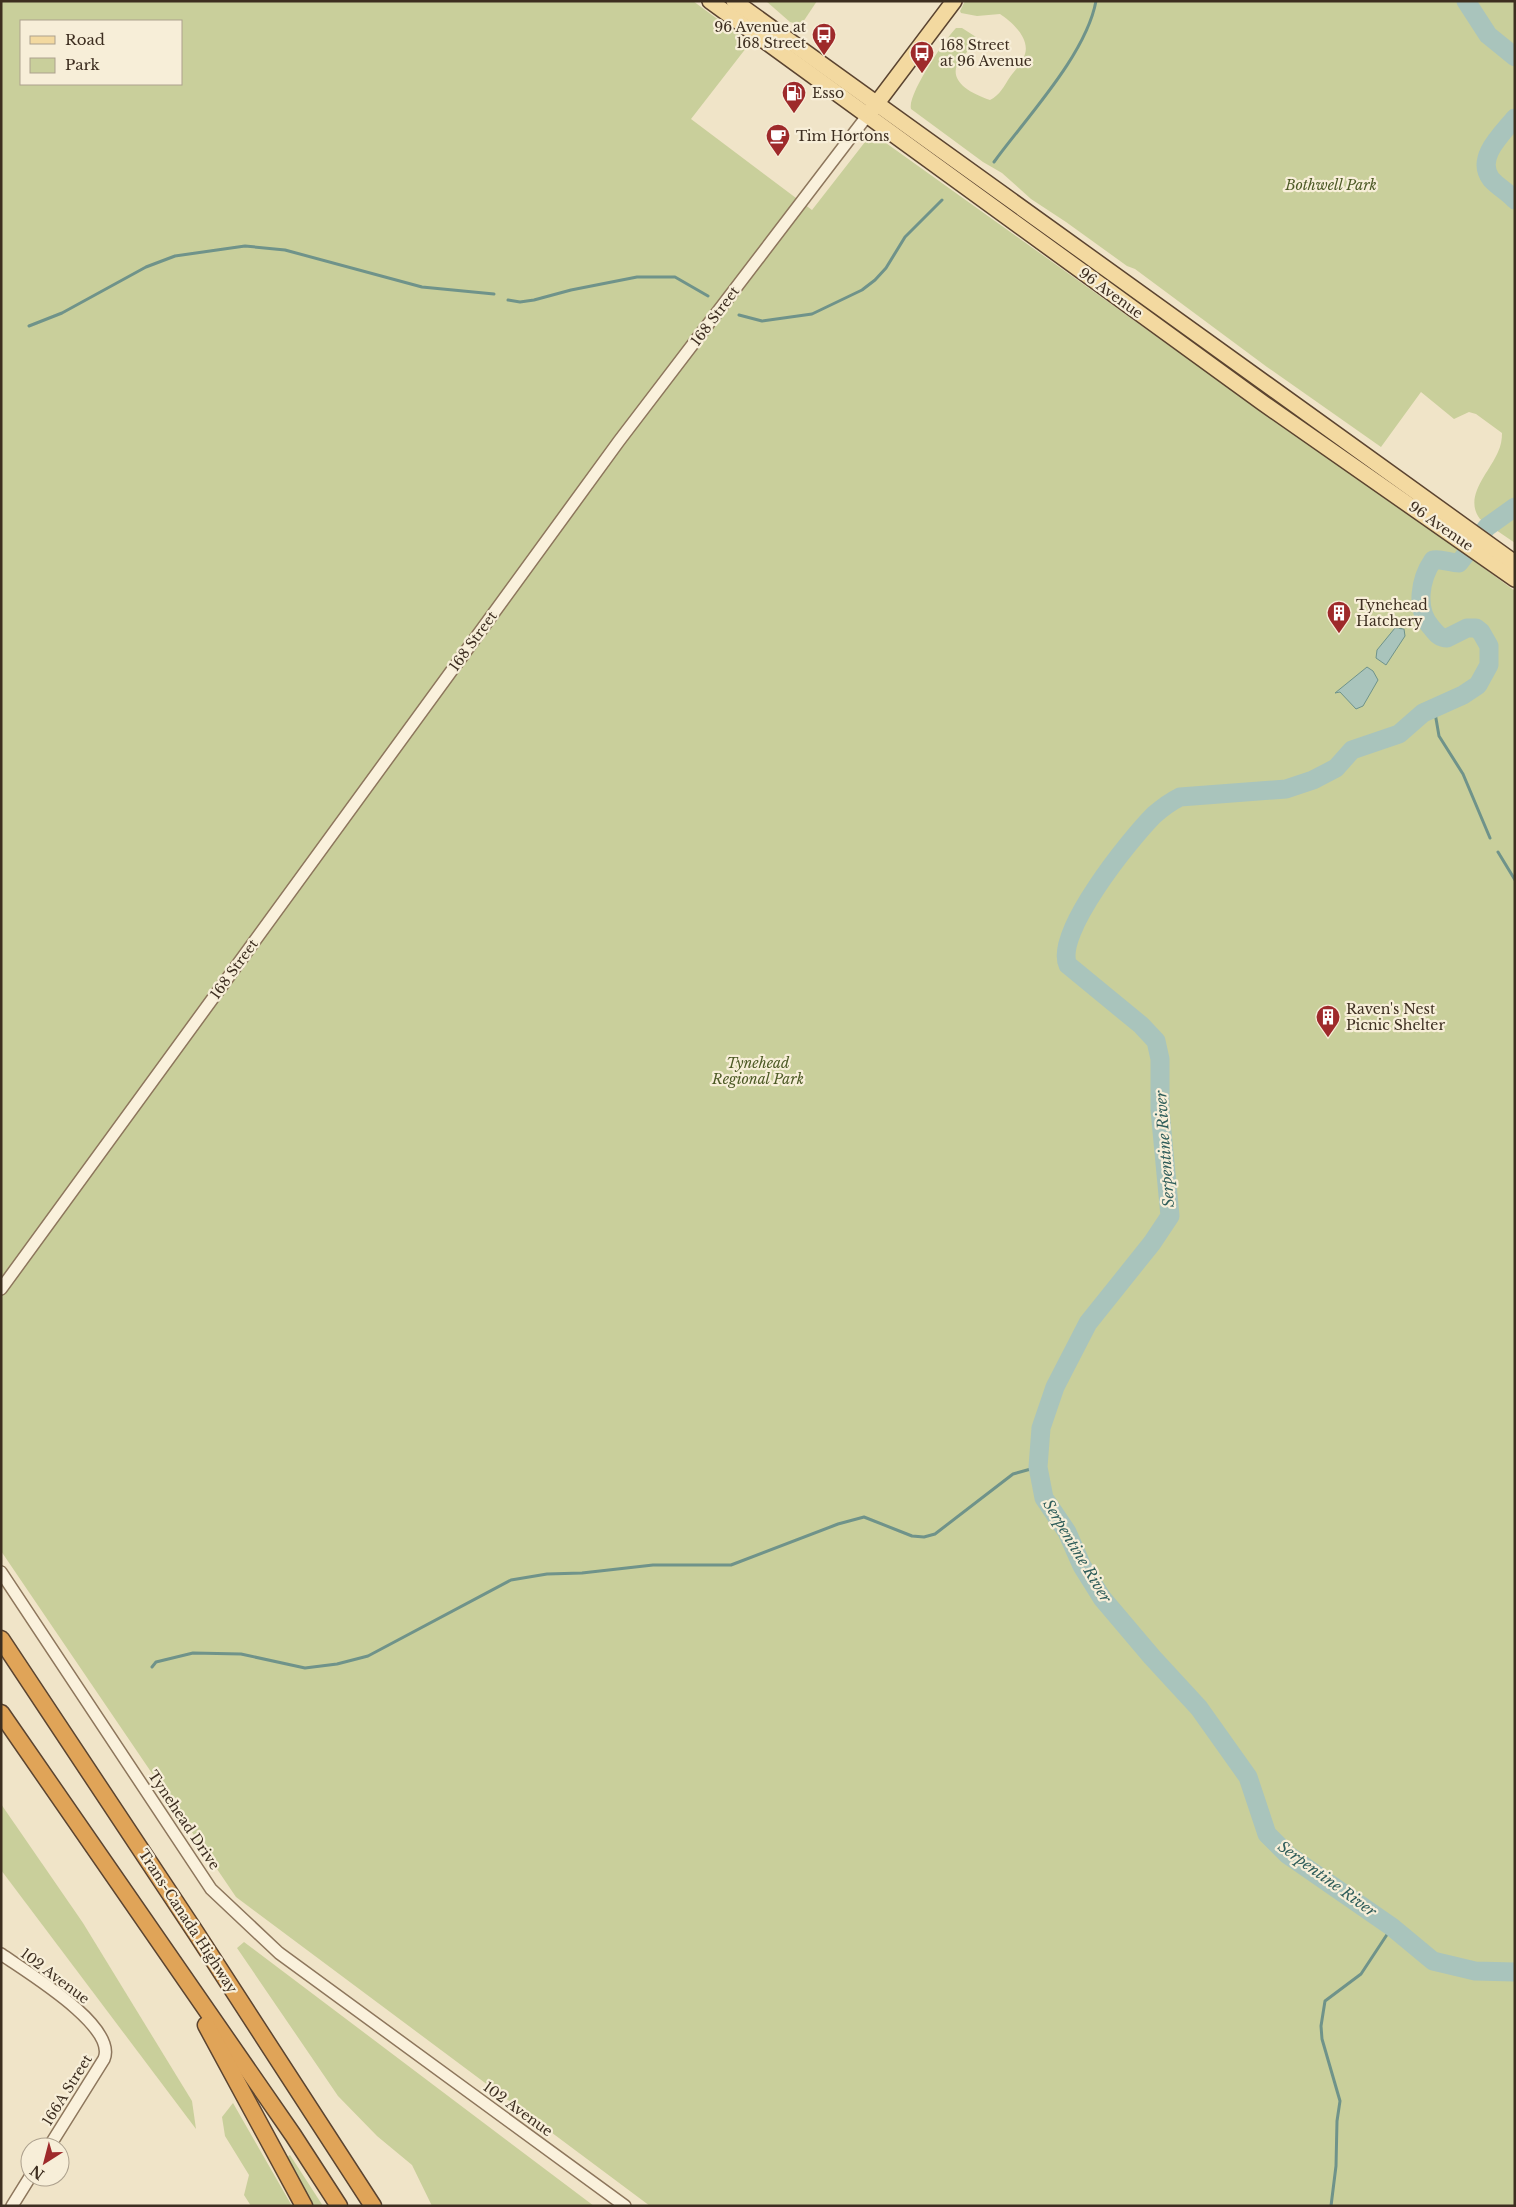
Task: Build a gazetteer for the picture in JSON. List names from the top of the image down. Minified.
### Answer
{"streets":{"highway":["Trans-Canada Highway"],"main road":["96 Avenue","168 Street"],"street":["Tynehead Drive","102 Avenue","166A Street"]},"crossings":[["96 Avenue","168 Street"],["Tynehead Drive","102 Avenue"],["102 Avenue","166A Street"]],"water":["Serpentine River"],"parks":["Bothwell Park","Tynehead Regional Park"],"places":{"bus stop":["96 Avenue at 168 Street","168 Street at 96 Avenue"],"fuel station":["Esso"],"cafe":["Tim Hortons"],"building":["Tynehead Hatchery","Raven's Nest Picnic Shelter"]},"legend":["Road","Park"],"north":"bottom left"}
